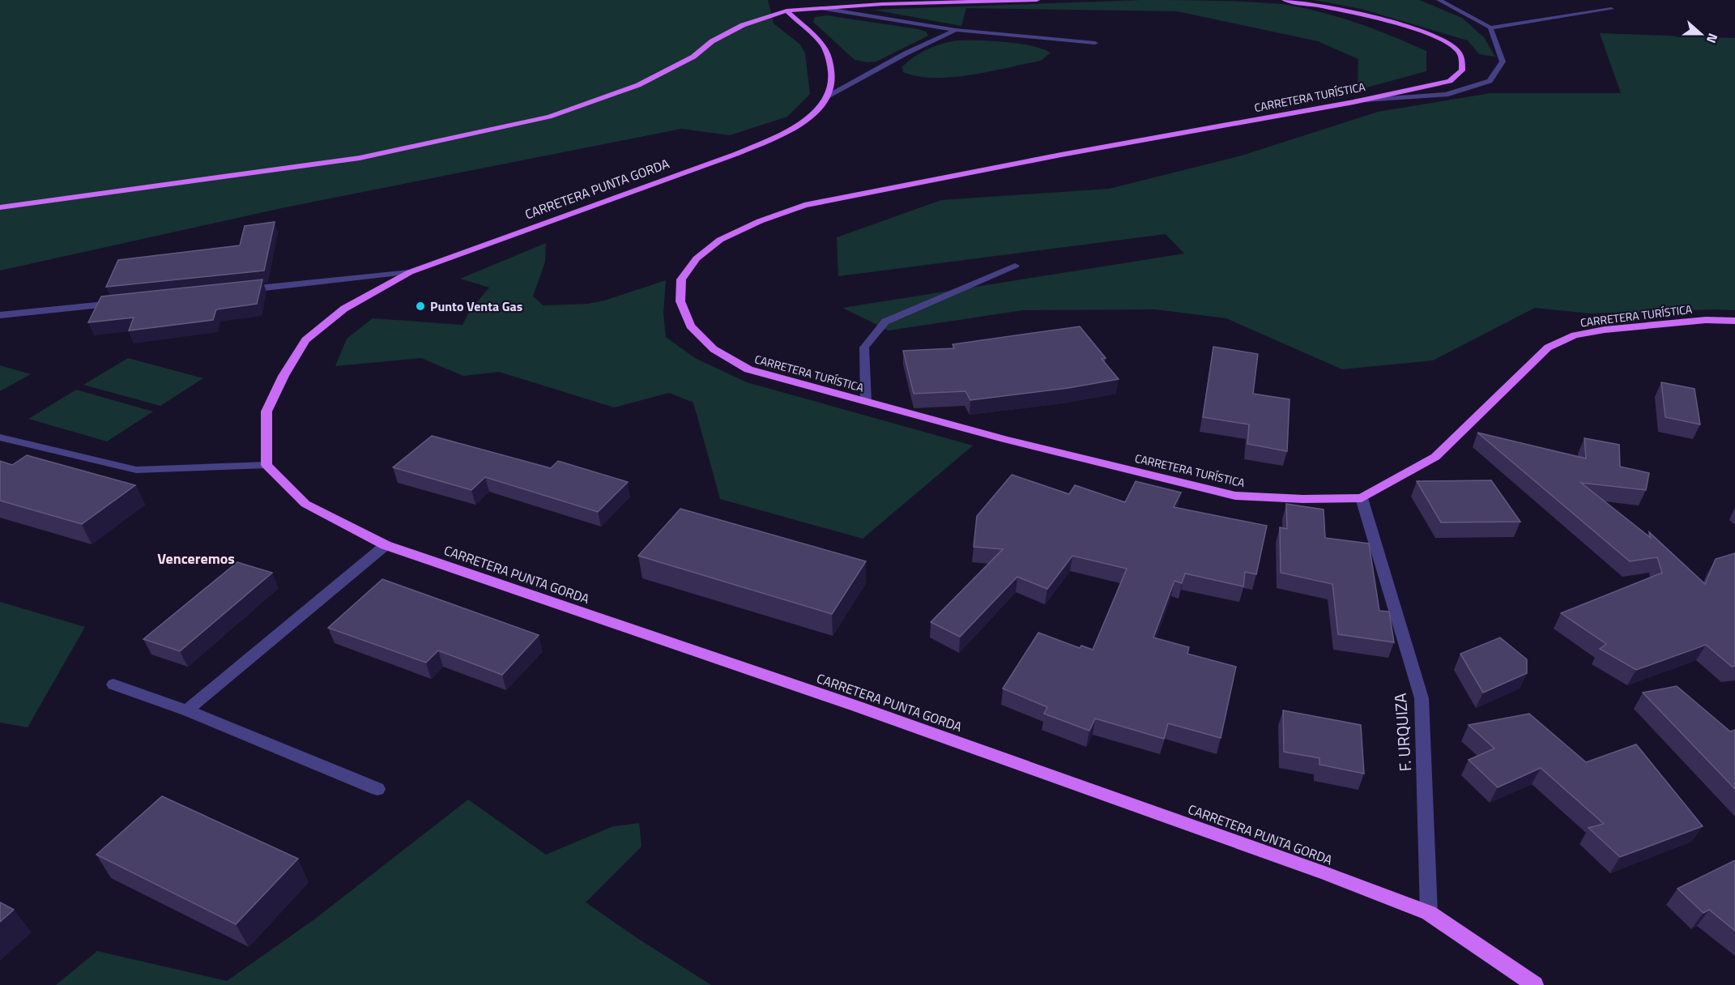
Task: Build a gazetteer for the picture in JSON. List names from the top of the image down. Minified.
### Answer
{"streets":{"main road":["CARRETERA TURÍSTICA","CARRETERA PUNTA GORDA"],"street":["F. URQUIZA"]},"crossings":[["CARRETERA TURÍSTICA","F. URQUIZA"],["CARRETERA PUNTA GORDA","F. URQUIZA"]],"districts":["Venceremos"],"places":["Punto Venta Gas"],"north":"right"}
